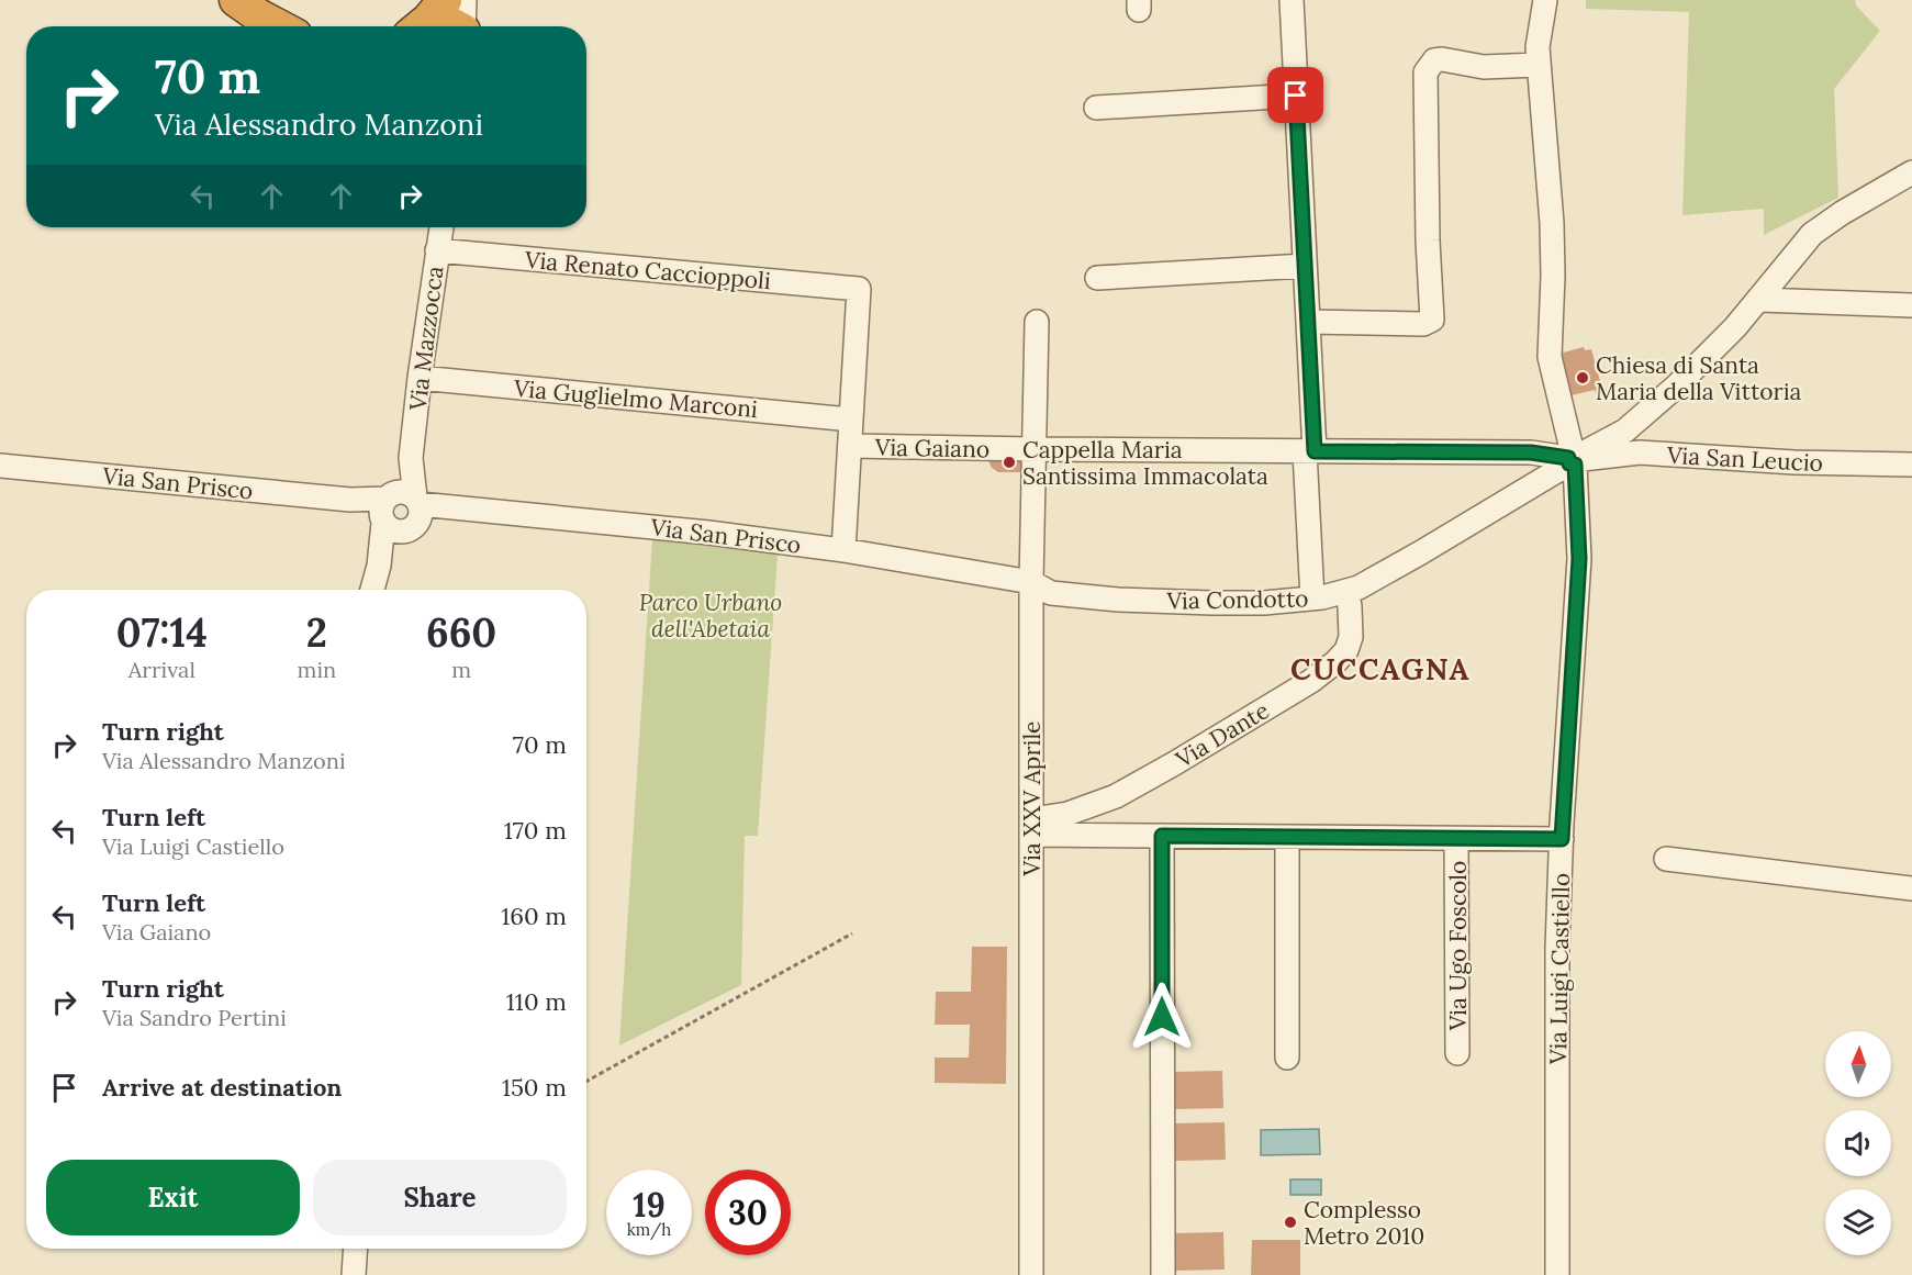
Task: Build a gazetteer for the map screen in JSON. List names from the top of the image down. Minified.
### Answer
{"streets":{"street":["Via Renato Caccioppoli","Via Mazzocca","Via Guglielmo Marconi","Via Gaiano","Via San Leucio","Via San Prisco","Via Condotto","Via Dante","Via XXV Aprile","Via Ugo Foscolo","Via Luigi Castiello"]},"crossings":[["Via Renato Caccioppoli","Via Mazzocca"],["Via Renato Caccioppoli","Via Guglielmo Marconi"],["Via Mazzocca","Via Guglielmo Marconi"],["Via Mazzocca","Via San Prisco"],["Via Gaiano","Via San Leucio"],["Via Gaiano","Via Condotto"],["Via Gaiano","Via XXV Aprile"],["Via Gaiano","Via Luigi Castiello"],["Via San Leucio","Via Condotto"],["Via San Leucio","Via Luigi Castiello"],["Via San Prisco","Via Condotto"],["Via San Prisco","Via XXV Aprile"],["Via Condotto","Via Dante"],["Via Condotto","Via XXV Aprile"],["Via Condotto","Via Luigi Castiello"],["Via Dante","Via XXV Aprile"]],"districts":["CUCCAGNA"],"parks":["Parco Urbano dell'Abetaia"],"places":["Chiesa di Santa Maria della Vittoria","Cappella Maria Santissima Immacolata","Complesso Metro 2010"],"north":"top","page":{"turn":["70 m","Via Alessandro Manzoni"],"eta":["07:14","Arrival","2","min","660","m"],"list":[{"name":"Turn right","note":"Via Alessandro Manzoni","value":"70 m"},{"name":"Turn left","note":"Via Luigi Castiello","value":"170 m"},{"name":"Turn left","note":"Via Gaiano","value":"160 m"},{"name":"Turn right","note":"Via Sandro Pertini","value":"110 m"},{"name":"Arrive at destination","value":"150 m"}],"buttons":["Exit","Share"],"speed":"19 km/h","limit":"30"}}
